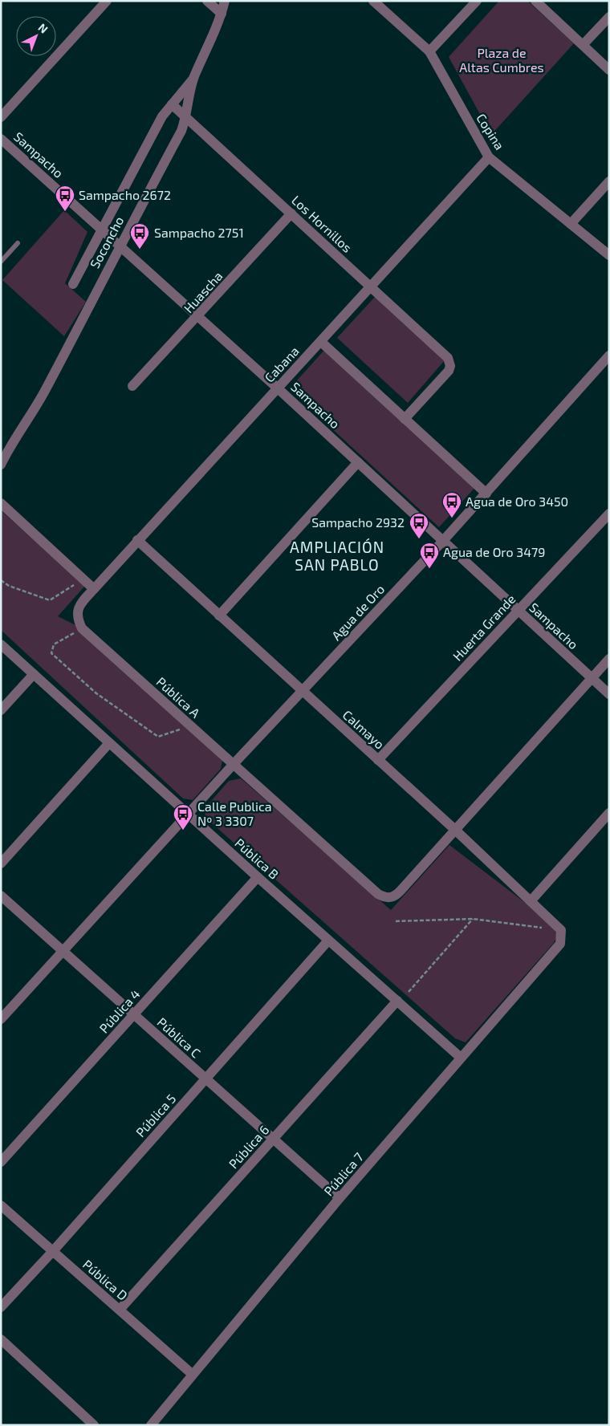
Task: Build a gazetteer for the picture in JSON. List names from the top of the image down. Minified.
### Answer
{"streets":{"street":["Copina","Sampacho","Los Hornillos","Soconcho","Huascha","Cabana","Agua de Oro","Huerta Grande","Pública A","Calmayo","Pública B","Pública 4","Pública C","Pública 5","Pública 6","Pública 7","Pública D"]},"crossings":[["Copina","Cabana"],["Sampacho","Soconcho"],["Sampacho","Huascha"],["Sampacho","Cabana"],["Sampacho","Agua de Oro"],["Sampacho","Huerta Grande"],["Los Hornillos","Soconcho"],["Los Hornillos","Huascha"],["Los Hornillos","Cabana"],["Cabana","Calmayo"],["Agua de Oro","Pública A"],["Agua de Oro","Calmayo"],["Agua de Oro","Pública B"],["Agua de Oro","Pública C"],["Huerta Grande","Calmayo"],["Pública A","Calmayo"],["Calmayo","Pública 7"],["Pública B","Pública 4"],["Pública B","Pública 5"],["Pública B","Pública 6"],["Pública B","Pública 7"],["Pública 4","Pública C"],["Pública C","Pública 5"],["Pública C","Pública 6"],["Pública C","Pública 7"],["Pública 5","Pública D"],["Pública 6","Pública D"],["Pública 7","Pública D"]],"districts":["AMPLIACIÓN SAN PABLO"],"parks":["Plaza de Altas Cumbres"],"places":{"bus stop":["Sampacho 2672","Sampacho 2751","Agua de Oro 3450","Sampacho 2932","Agua de Oro 3479","Calle Publica Nº 3 3307"]},"north":"top right"}
